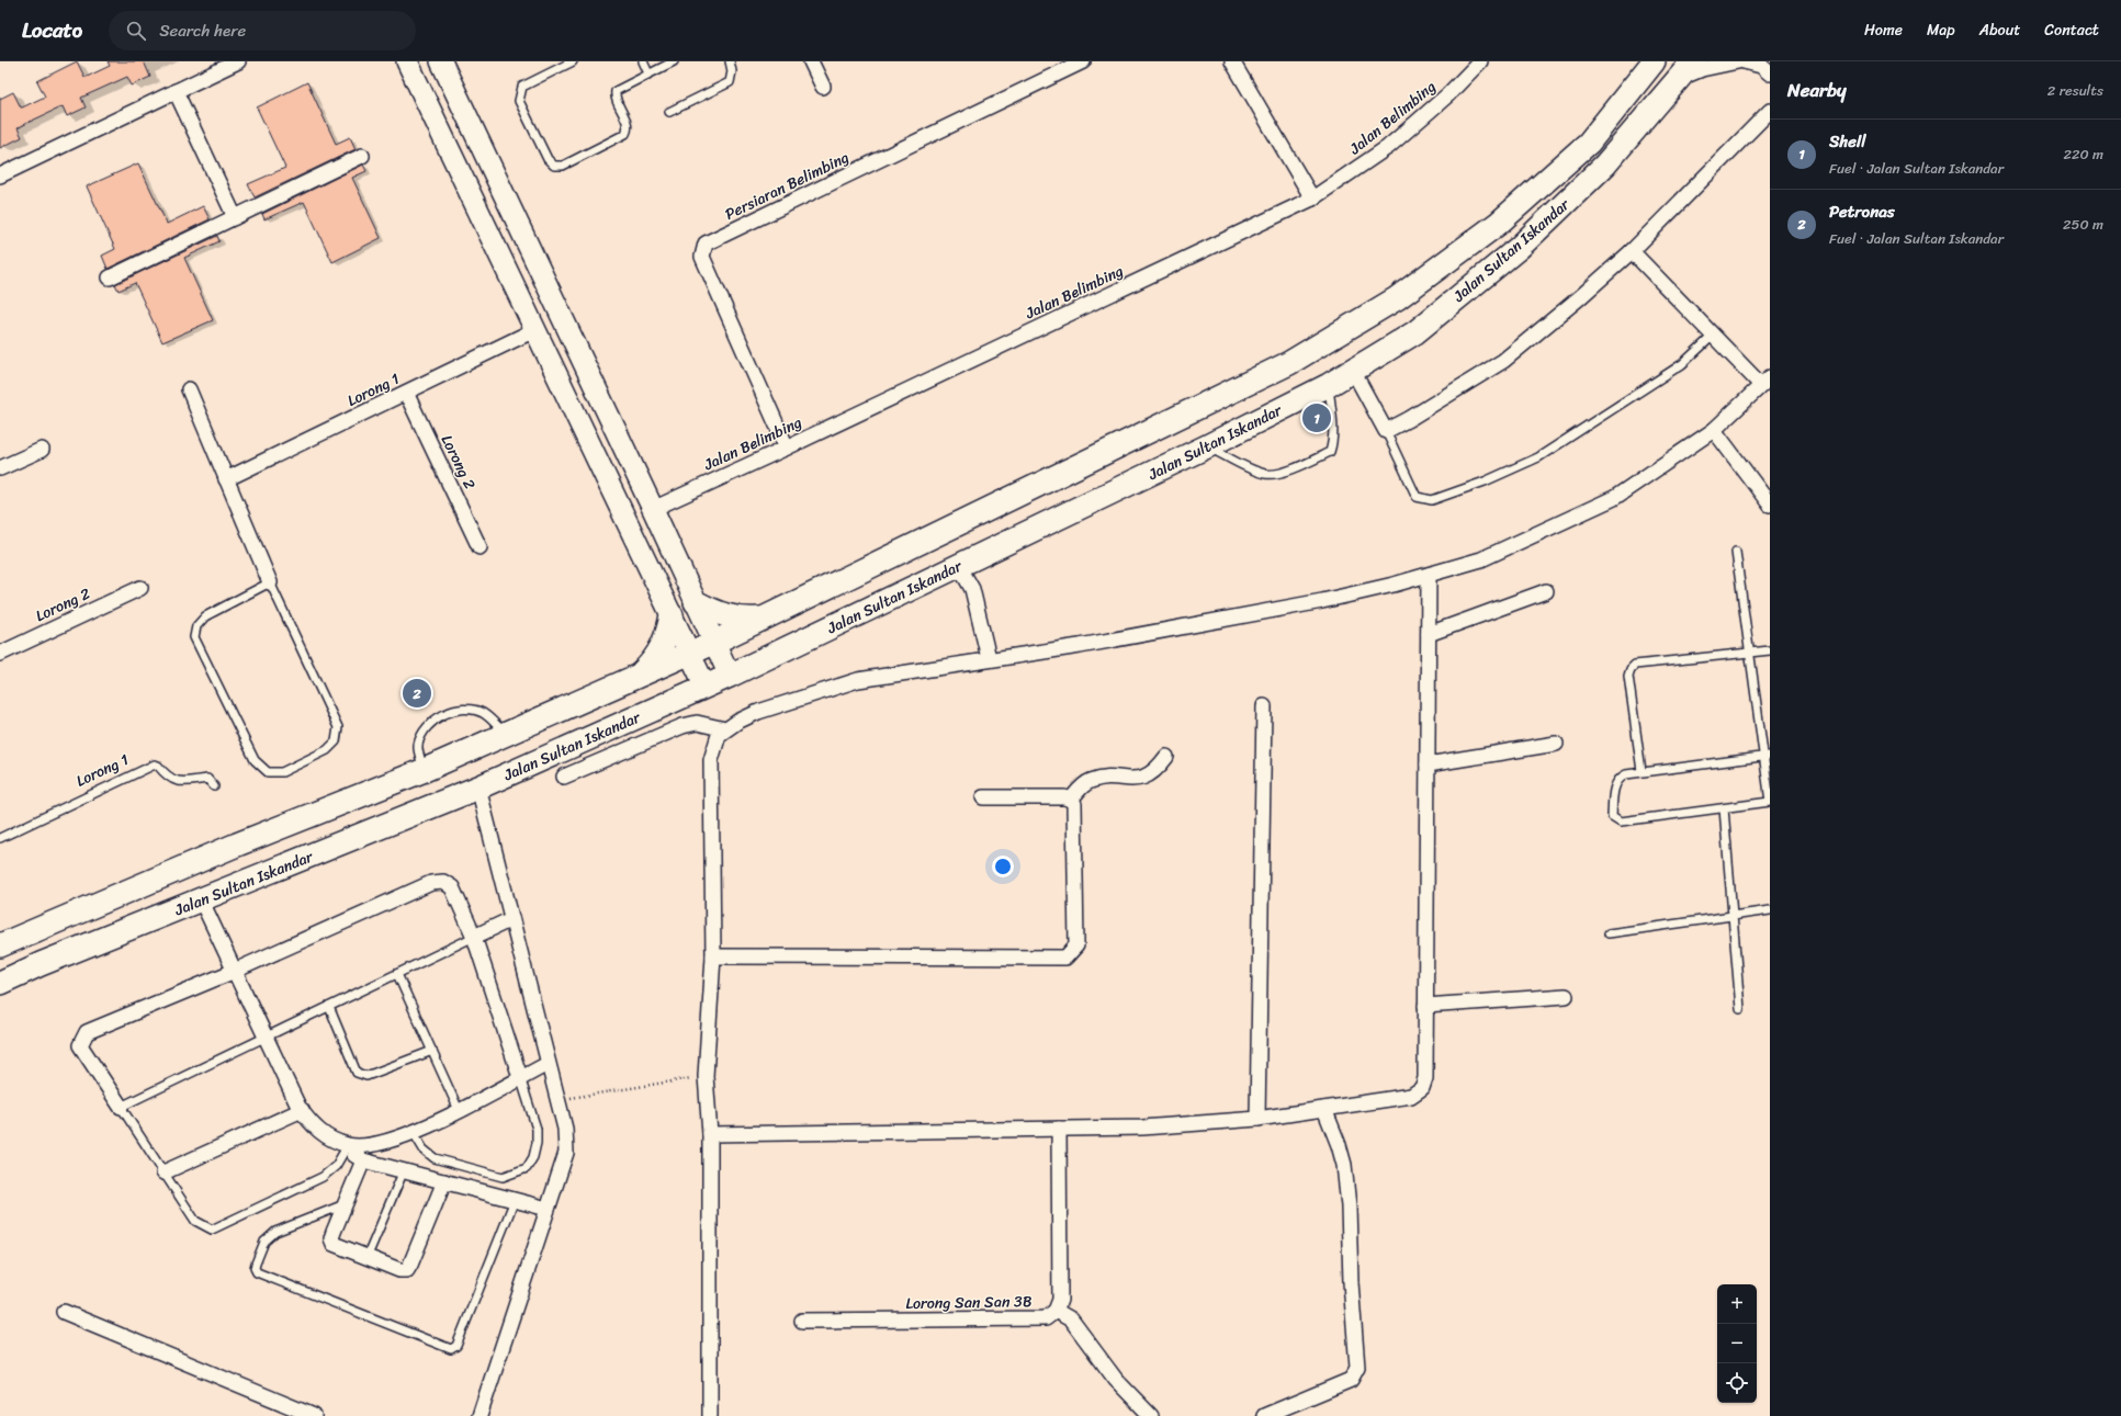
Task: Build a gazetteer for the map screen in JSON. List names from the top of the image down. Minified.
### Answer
{"streets":{"main road":["Jalan Sultan Iskandar"],"street":["Jalan Belimbing","Persiaran Belimbing","Lorong 1","Lorong 2","Lorong San San 3B"]},"crossings":[["Jalan Belimbing","Persiaran Belimbing"],["Lorong 1","Lorong 2"]],"page":{"header":"Locato","search":"Search here","nav":["Home","Map","About","Contact"],"heading":["Nearby","2 results"],"list":[{"mark":"1","name":"Shell","note":"Fuel · Jalan Sultan Iskandar","value":"220 m"},{"mark":"2","name":"Petronas","note":"Fuel · Jalan Sultan Iskandar","value":"250 m"}],"pins":["1","2"],"map_buttons":["+","−"]}}
